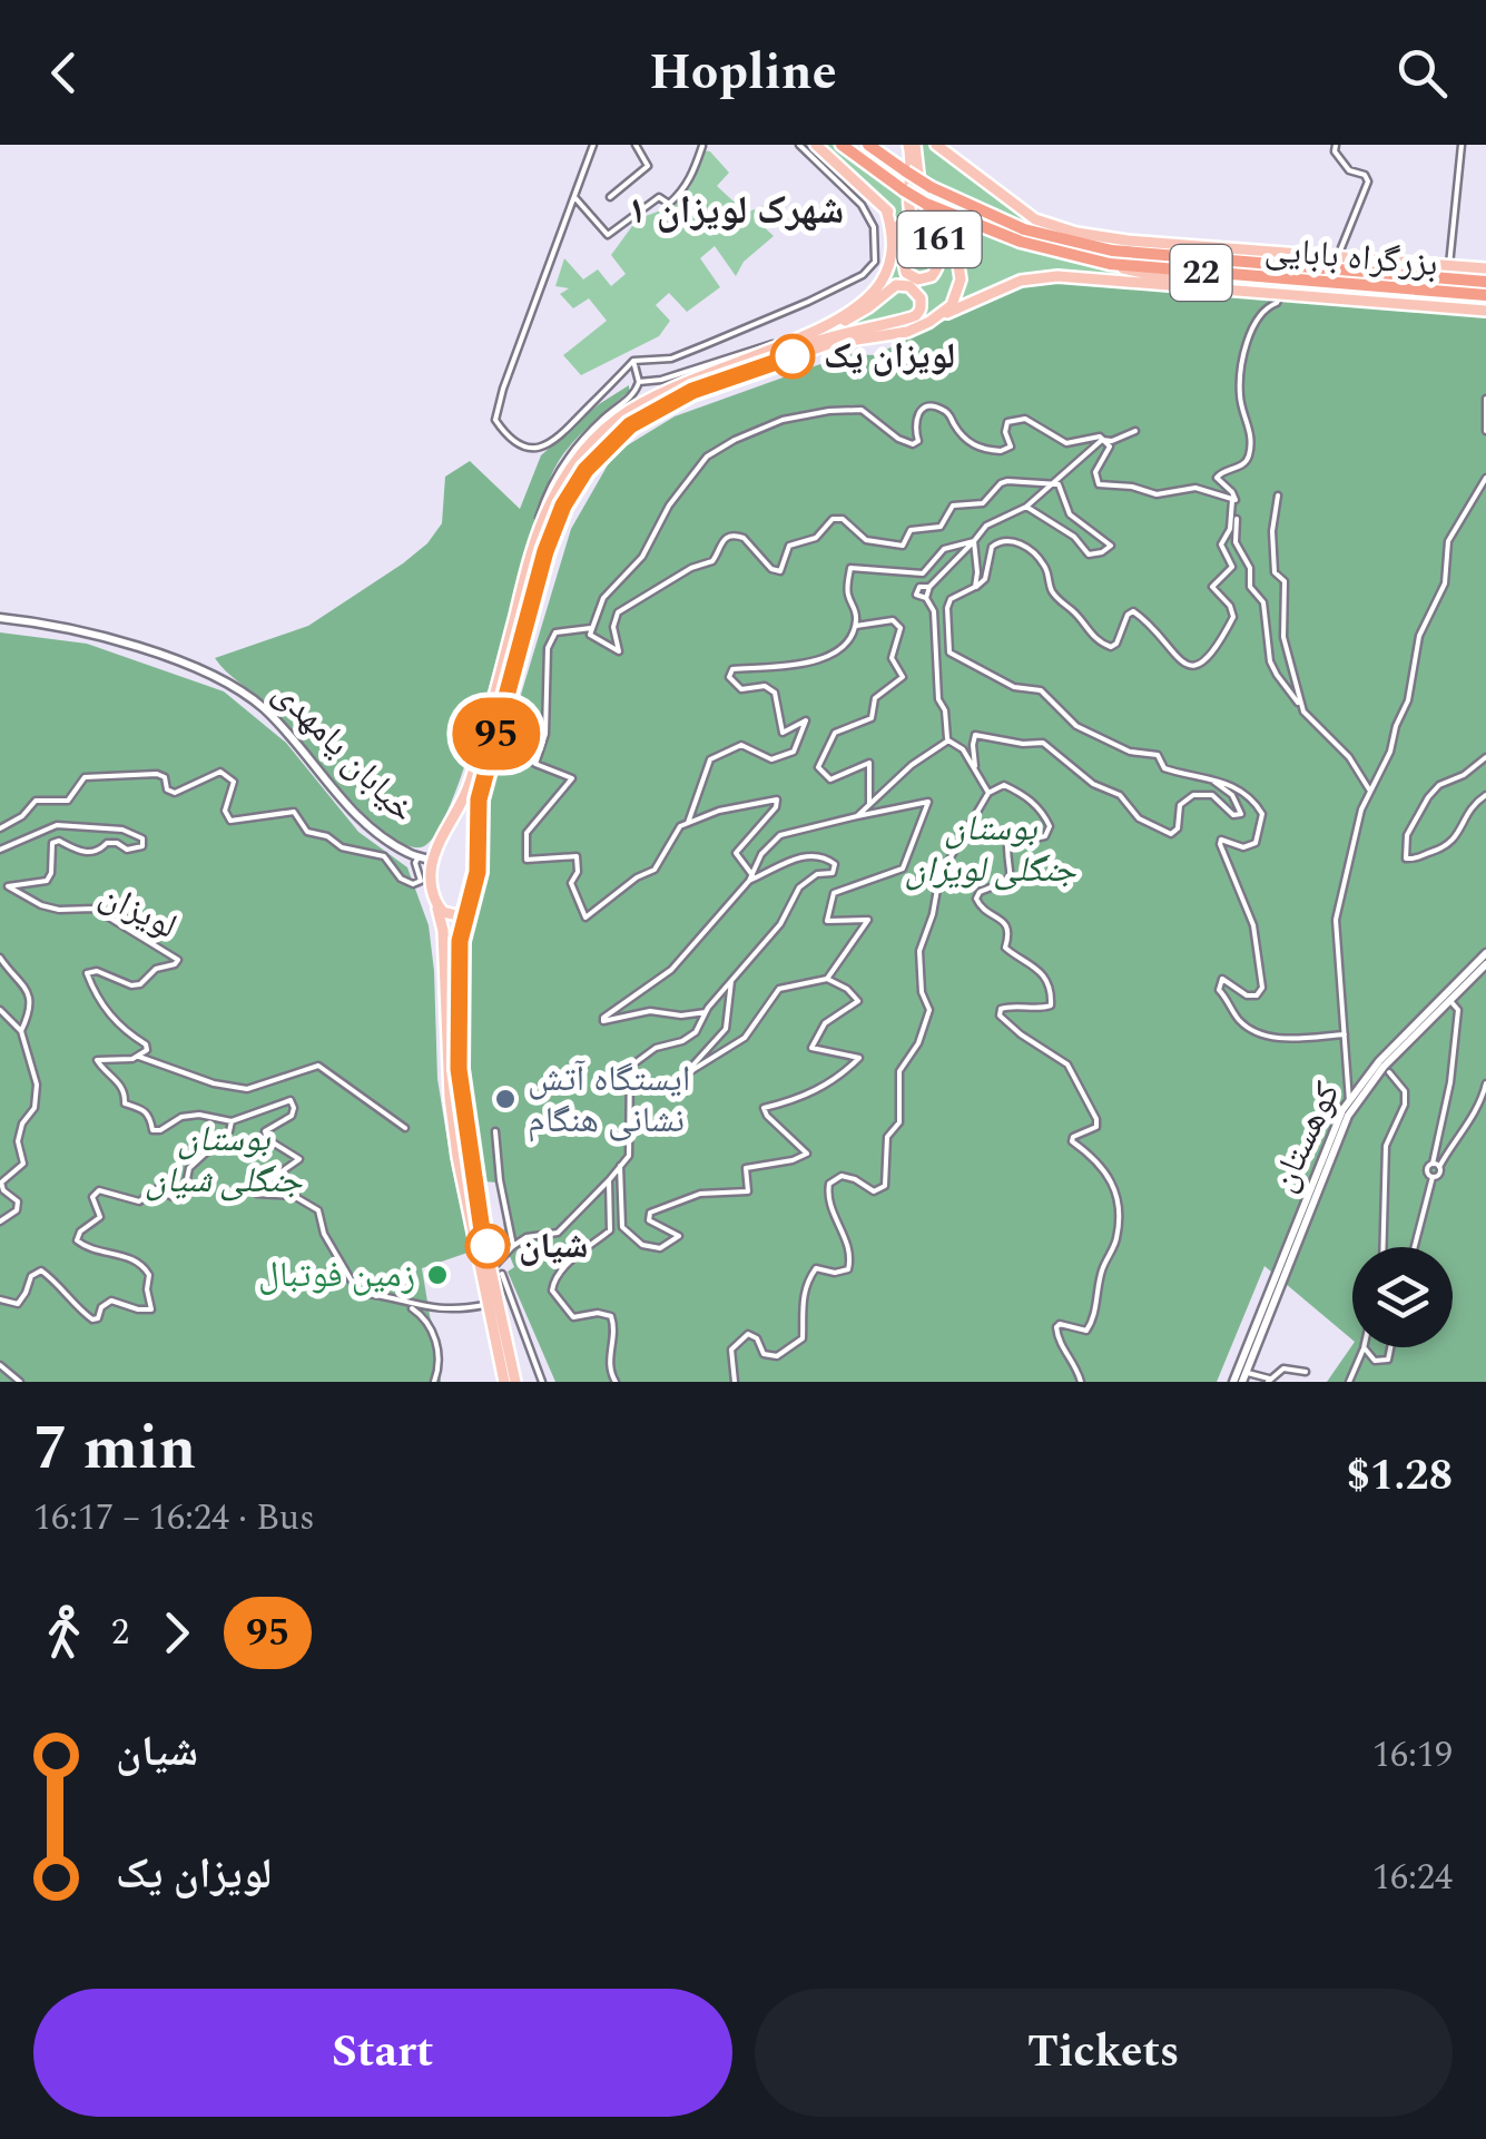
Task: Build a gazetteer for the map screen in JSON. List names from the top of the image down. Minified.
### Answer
{"streets":{"highway":["بزرگراه بابایی","22"],"main road":["161","خیابان یامهدی","کوهستان"],"street":["لویزان"]},"districts":["شهرک لویزان ۱"],"parks":["بوستان جنگلی لویزان","بوستان جنگلی شیان"],"places":["لویزان یک","ایستگاه آتش نشانی هنگام","شیان","زمین فوتبال"],"lines":["bus line 95"],"page":{"header":"Hopline","on_map":"95","heading":["7 min","16:17 – 16:24 · Bus","$1.28"],"legs":["2","95"],"list":[{"name":"شیان","value":"16:19"},{"name":"لویزان یک","value":"16:24"}],"buttons":["Start","Tickets"]}}
